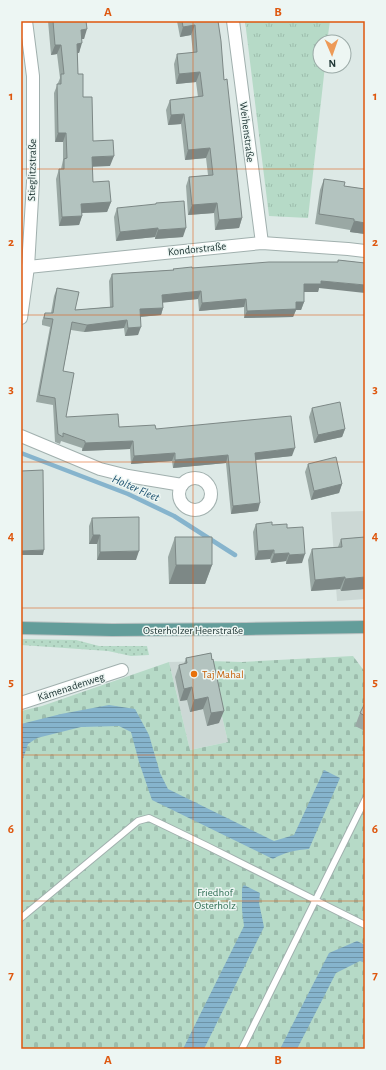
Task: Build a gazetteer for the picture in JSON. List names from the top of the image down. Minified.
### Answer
{"streets":{"main road":["Osterholzer Heerstraße"],"street":["Weihenstraße","Stieglitzstraße","Kondorstraße","Kämenadenweg"]},"crossings":[["Weihenstraße","Kondorstraße"],["Stieglitzstraße","Kondorstraße"]],"water":["Holter Fleet"],"parks":["Friedhof Osterholz"],"places":["Taj Mahal"],"north":"bottom","grid":{"columns":["A","B"],"rows":["1","2","3","4","5","6","7"]}}
